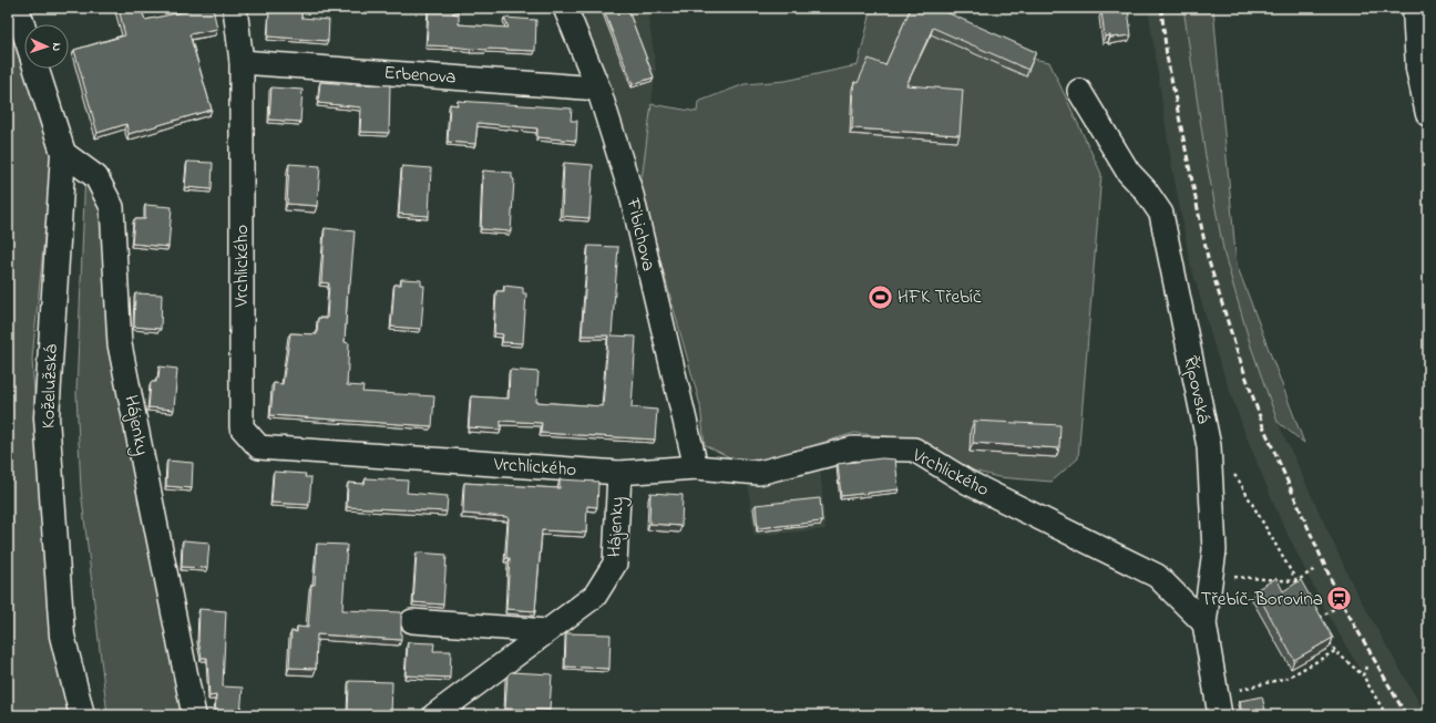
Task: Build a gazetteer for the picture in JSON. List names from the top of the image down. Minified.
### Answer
{"streets":{"main road":["Koželužská"],"street":["Erbenova","Fibichova","Vrchlického","Řípovská","Hájenky"]},"crossings":[["Erbenova","Fibichova"],["Erbenova","Vrchlického"],["Fibichova","Vrchlického"],["Vrchlického","Řípovská"],["Vrchlického","Hájenky"],["Koželužská","Hájenky"]],"places":{"sports":["HFK Třebíč"],"station":["Třebíč-Borovina"]},"north":"right"}
